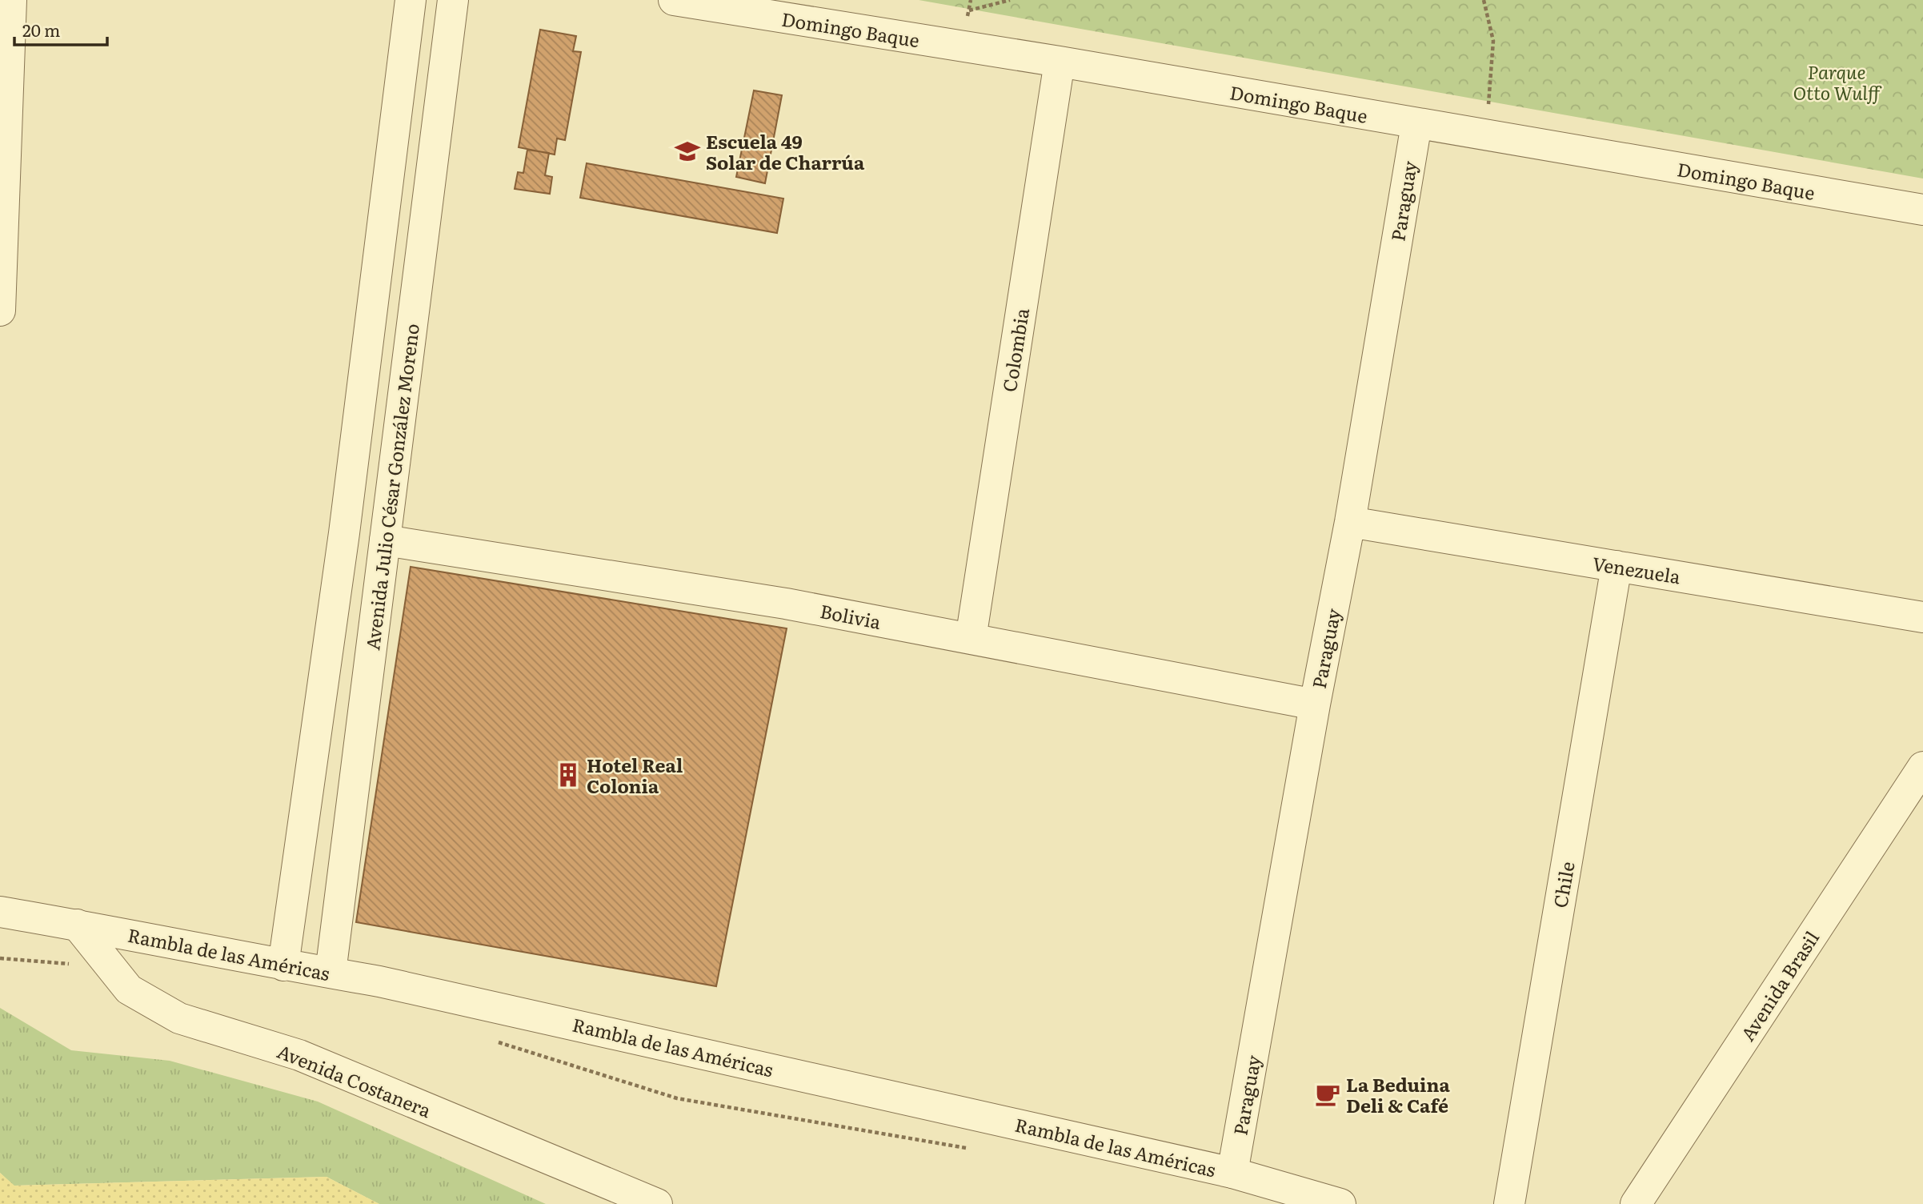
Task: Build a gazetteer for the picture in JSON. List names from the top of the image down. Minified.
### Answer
{"streets":{"street":["Domingo Baque","Paraguay","Colombia","Avenida Julio César González Moreno","Venezuela","Bolivia","Chile","Rambla de las Américas","Avenida Brasil","Avenida Costanera"]},"crossings":[["Domingo Baque","Paraguay"],["Domingo Baque","Colombia"],["Paraguay","Venezuela"],["Paraguay","Bolivia"],["Paraguay","Rambla de las Américas"],["Colombia","Bolivia"],["Avenida Julio César González Moreno","Bolivia"],["Avenida Julio César González Moreno","Rambla de las Américas"],["Venezuela","Chile"],["Rambla de las Américas","Avenida Costanera"]],"parks":["Parque Otto Wulff"],"places":{"school or university":["Escuela 49 Solar de Charrúa"],"building":["Hotel Real Colonia"],"cafe":["La Beduina Deli & Café"]},"scale_bar":"20 m"}
